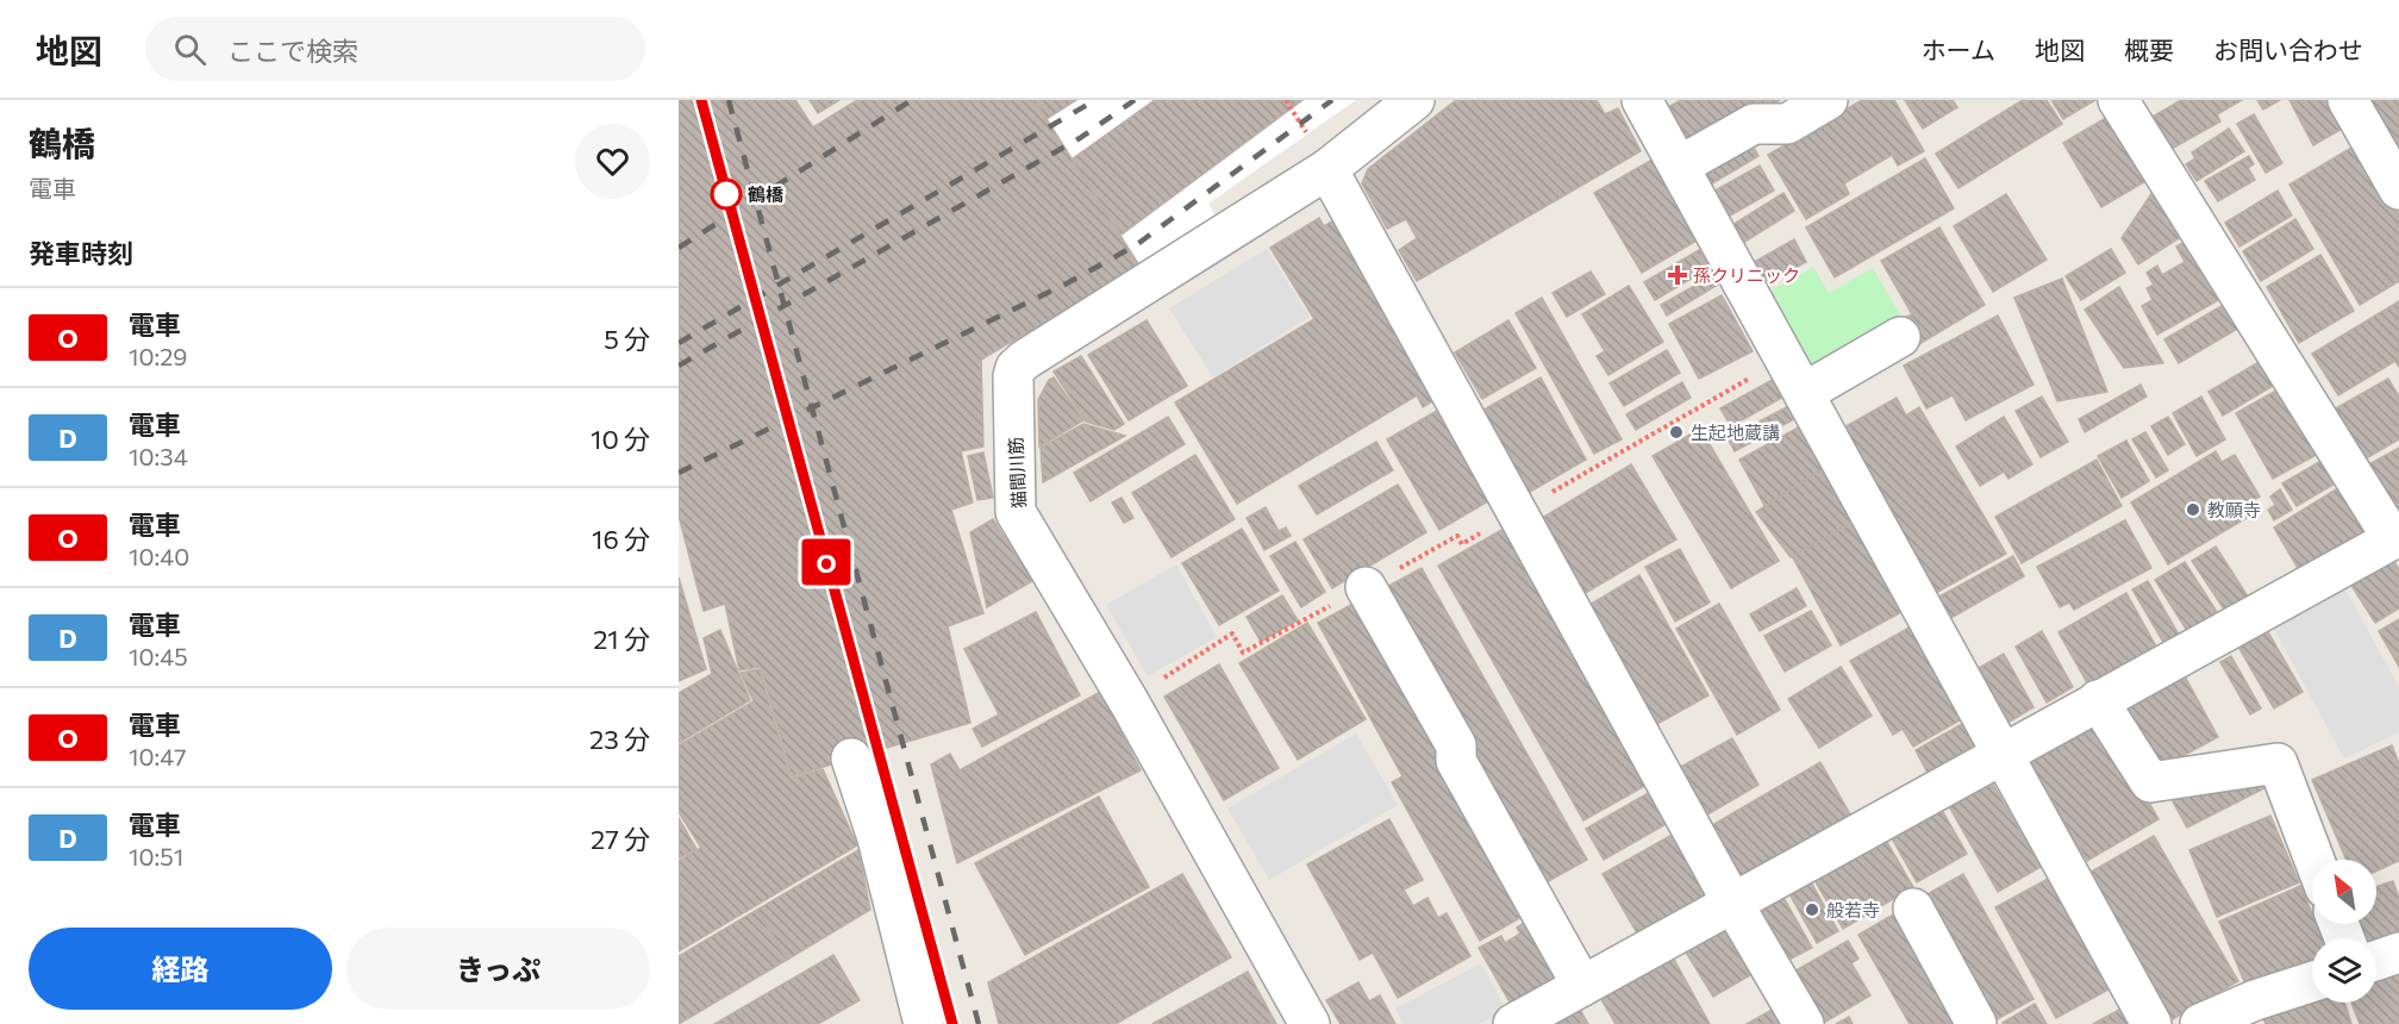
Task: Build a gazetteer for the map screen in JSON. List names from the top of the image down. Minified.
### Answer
{"streets":{"street":["猫間川筋"]},"places":{"other":["鶴橋","生起地蔵講","教願寺","般若寺"],"health":["孫クリニック"]},"north":"top left","page":{"header":"地図","search":"ここで検索","nav":["ホーム","地図","概要","お問い合わせ"],"heading":[["鶴橋","電車"],"発車時刻"],"on_map":"O","list":[{"mark":"O","name":"電車","note":"10:29","value":"5 分"},{"mark":"D","name":"電車","note":"10:34","value":"10 分"},{"mark":"O","name":"電車","note":"10:40","value":"16 分"},{"mark":"D","name":"電車","note":"10:45","value":"21 分"},{"mark":"O","name":"電車","note":"10:47","value":"23 分"},{"mark":"D","name":"電車","note":"10:51","value":"27 分"}],"buttons":["経路","きっぷ"]}}
